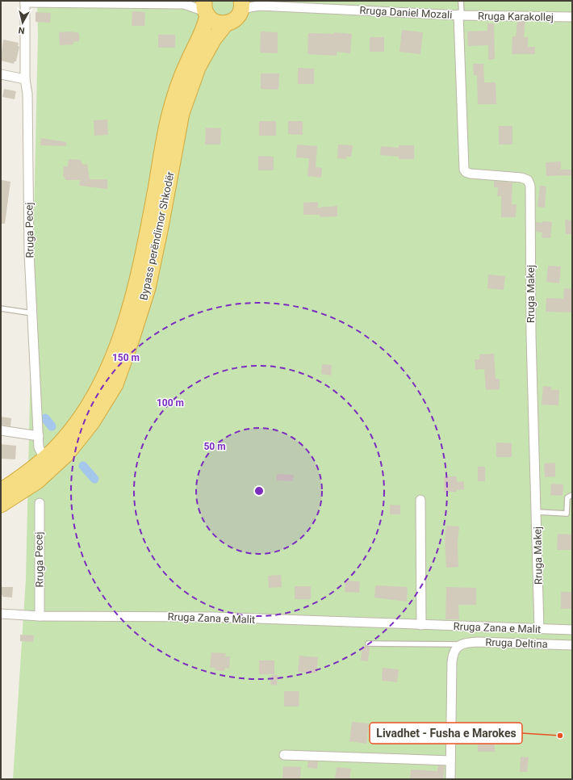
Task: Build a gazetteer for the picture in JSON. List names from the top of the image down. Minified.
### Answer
{"streets":{"highway":["Bypass perëndimor Shkodër"],"street":["Rruga Daniel Mozali","Rruga Karakollej","Rruga Pecej","Rruga Makej","Rruga Zana e Malit","Rruga Deltina"]},"crossings":[["Rruga Daniel Mozali","Rruga Karakollej"],["Rruga Daniel Mozali","Bypass perëndimor Shkodër"],["Rruga Daniel Mozali","Rruga Makej"],["Rruga Karakollej","Rruga Makej"],["Rruga Pecej","Bypass perëndimor Shkodër"],["Rruga Pecej","Rruga Zana e Malit"],["Rruga Makej","Rruga Zana e Malit"]],"places":["Livadhet - Fusha e Marokes"],"north":"bottom","rings":["150 m","100 m","50 m"]}
